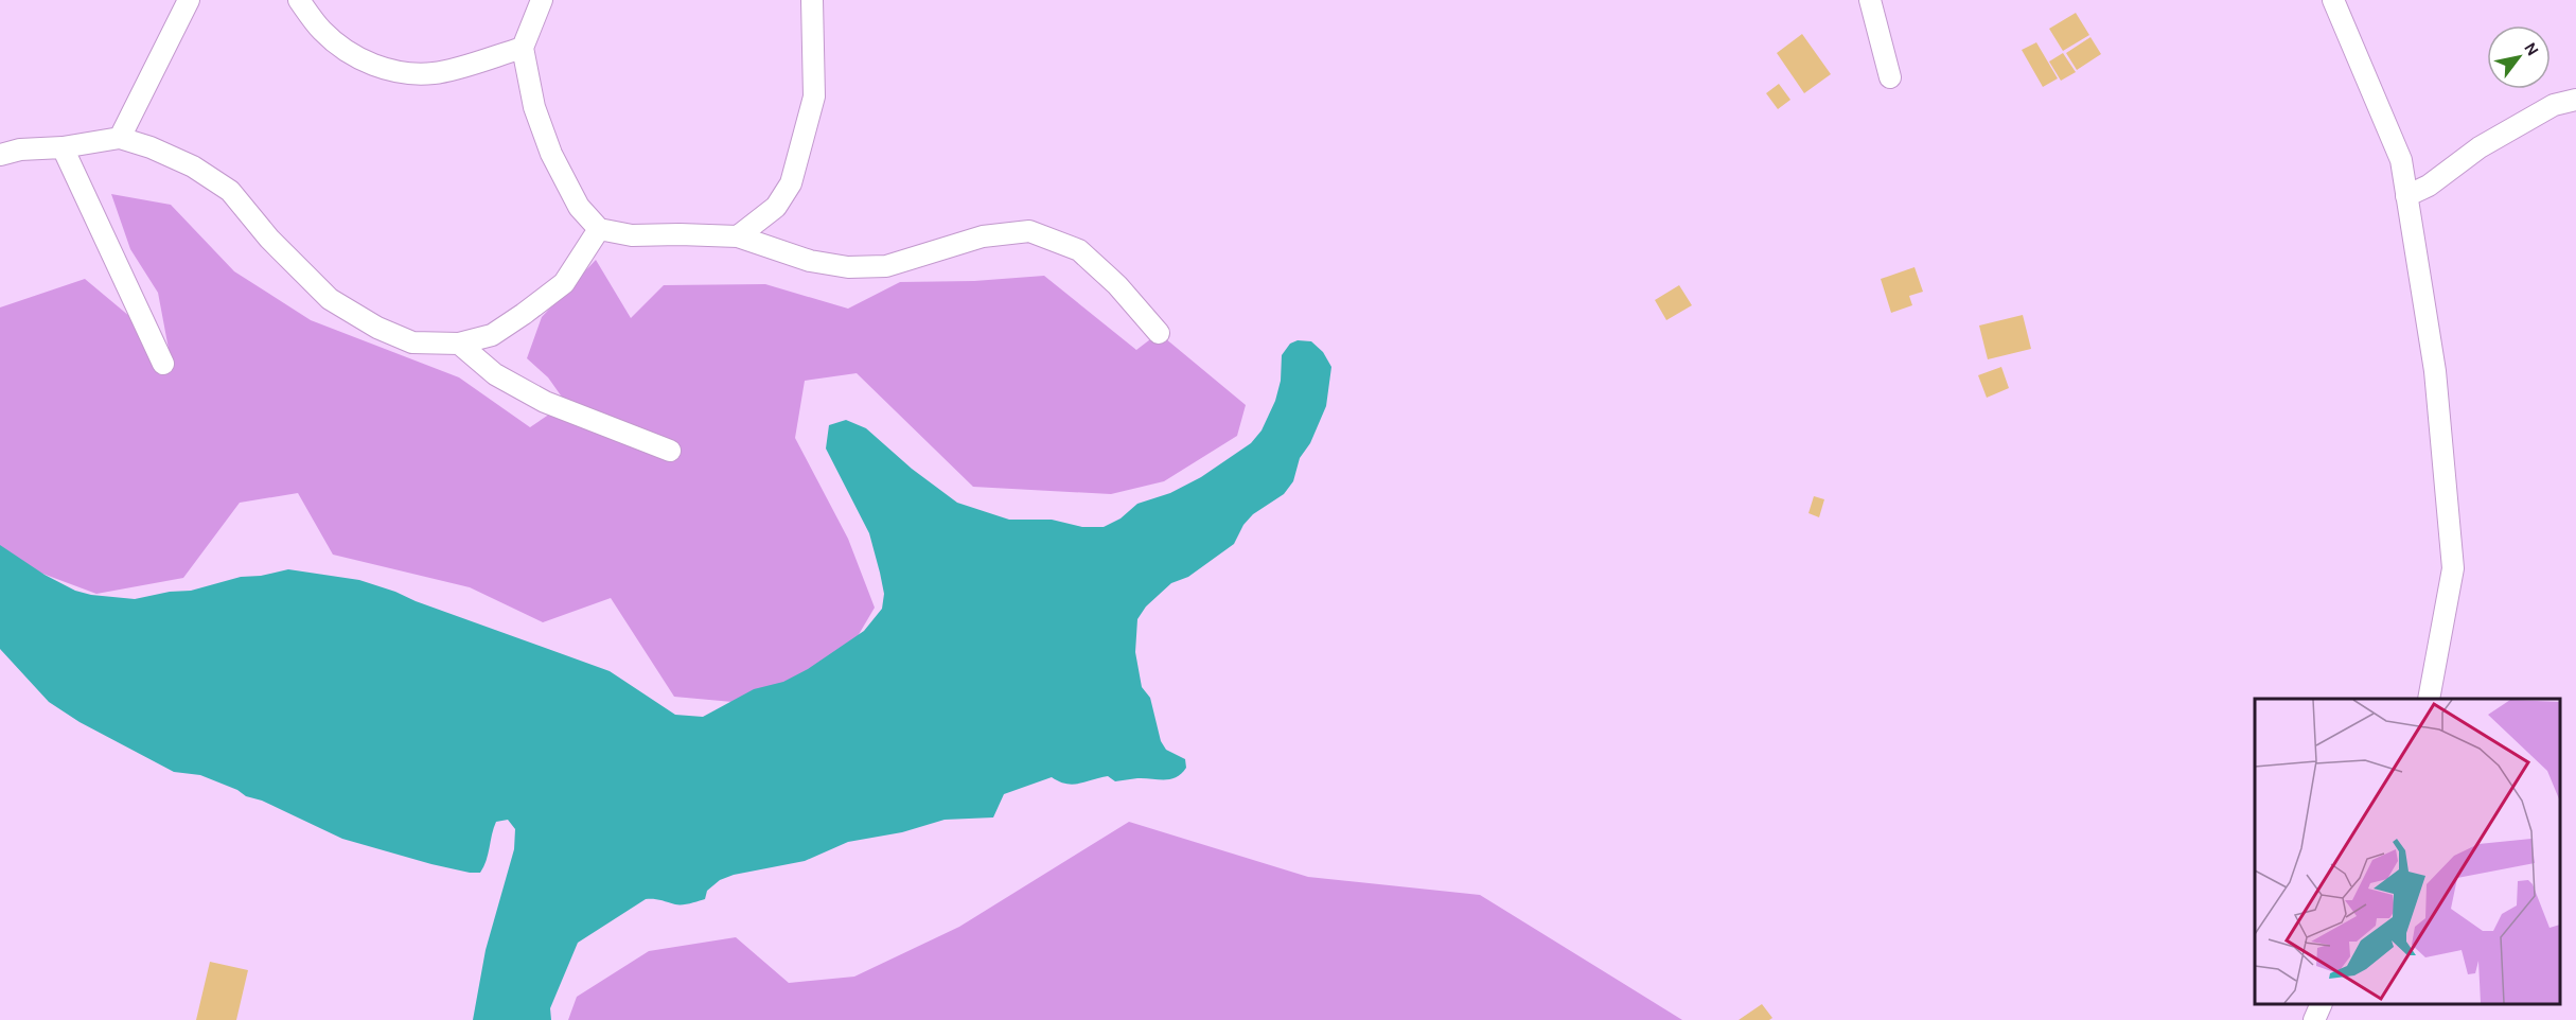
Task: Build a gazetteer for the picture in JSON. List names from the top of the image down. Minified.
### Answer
{"north":"top right"}
